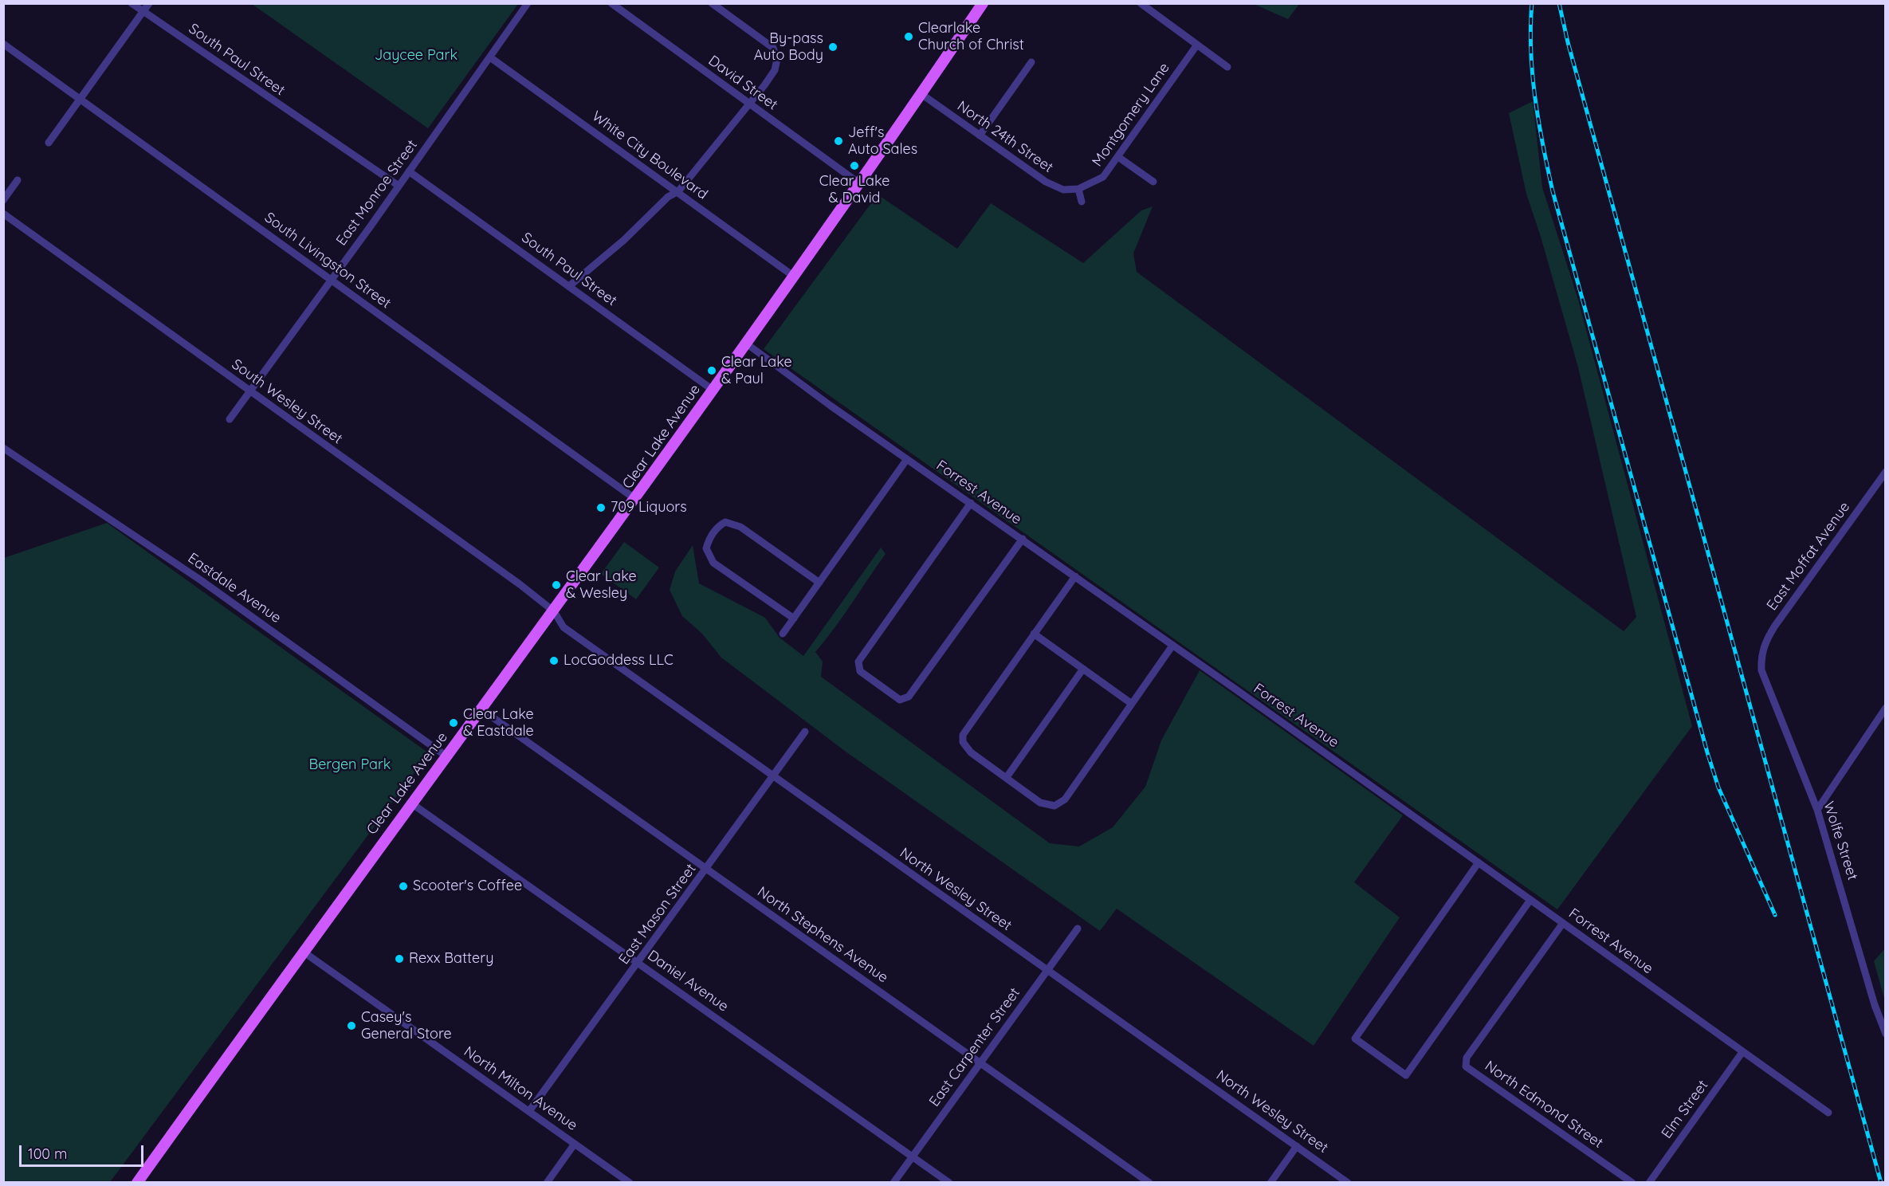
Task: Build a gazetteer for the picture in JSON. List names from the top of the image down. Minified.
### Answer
{"streets":{"main road":["Clear Lake Avenue"],"street":["South Paul Street","David Street","Montgomery Lane","North 24th Street","White City Boulevard","East Monroe Street","South Livingston Street","South Wesley Street","Forrest Avenue","East Moffat Avenue","Eastdale Avenue","Wolfe Street","North Wesley Street","East Mason Street","North Stephens Avenue","Daniel Avenue","East Carpenter Street","North Milton Avenue","North Edmond Street","Elm Street"]},"crossings":[["South Paul Street","East Monroe Street"],["South Paul Street","Clear Lake Avenue"],["David Street","Clear Lake Avenue"],["Montgomery Lane","North 24th Street"],["North 24th Street","Clear Lake Avenue"],["White City Boulevard","East Monroe Street"],["White City Boulevard","Clear Lake Avenue"],["East Monroe Street","South Livingston Street"],["East Monroe Street","South Wesley Street"],["South Livingston Street","Clear Lake Avenue"],["South Wesley Street","Clear Lake Avenue"],["South Wesley Street","North Wesley Street"],["Clear Lake Avenue","Forrest Avenue"],["Clear Lake Avenue","Eastdale Avenue"],["Clear Lake Avenue","North Wesley Street"],["Clear Lake Avenue","North Stephens Avenue"],["Clear Lake Avenue","Daniel Avenue"],["Clear Lake Avenue","North Milton Avenue"],["Forrest Avenue","North Edmond Street"],["Forrest Avenue","Elm Street"],["East Moffat Avenue","Wolfe Street"],["North Wesley Street","East Mason Street"],["North Wesley Street","East Carpenter Street"],["East Mason Street","North Stephens Avenue"],["East Mason Street","Daniel Avenue"],["East Mason Street","North Milton Avenue"],["North Stephens Avenue","East Carpenter Street"],["Daniel Avenue","East Carpenter Street"]],"parks":["Jaycee Park","Bergen Park"],"places":["Clearlake Church of Christ","By-pass Auto Body","Jeff's Auto Sales","Clear Lake & David","Clear Lake & Paul","709 Liquors","Clear Lake & Wesley","LocGoddess LLC","Clear Lake & Eastdale","Scooter's Coffee","Rexx Battery","Casey's General Store"],"scale_bar":"100 m"}
